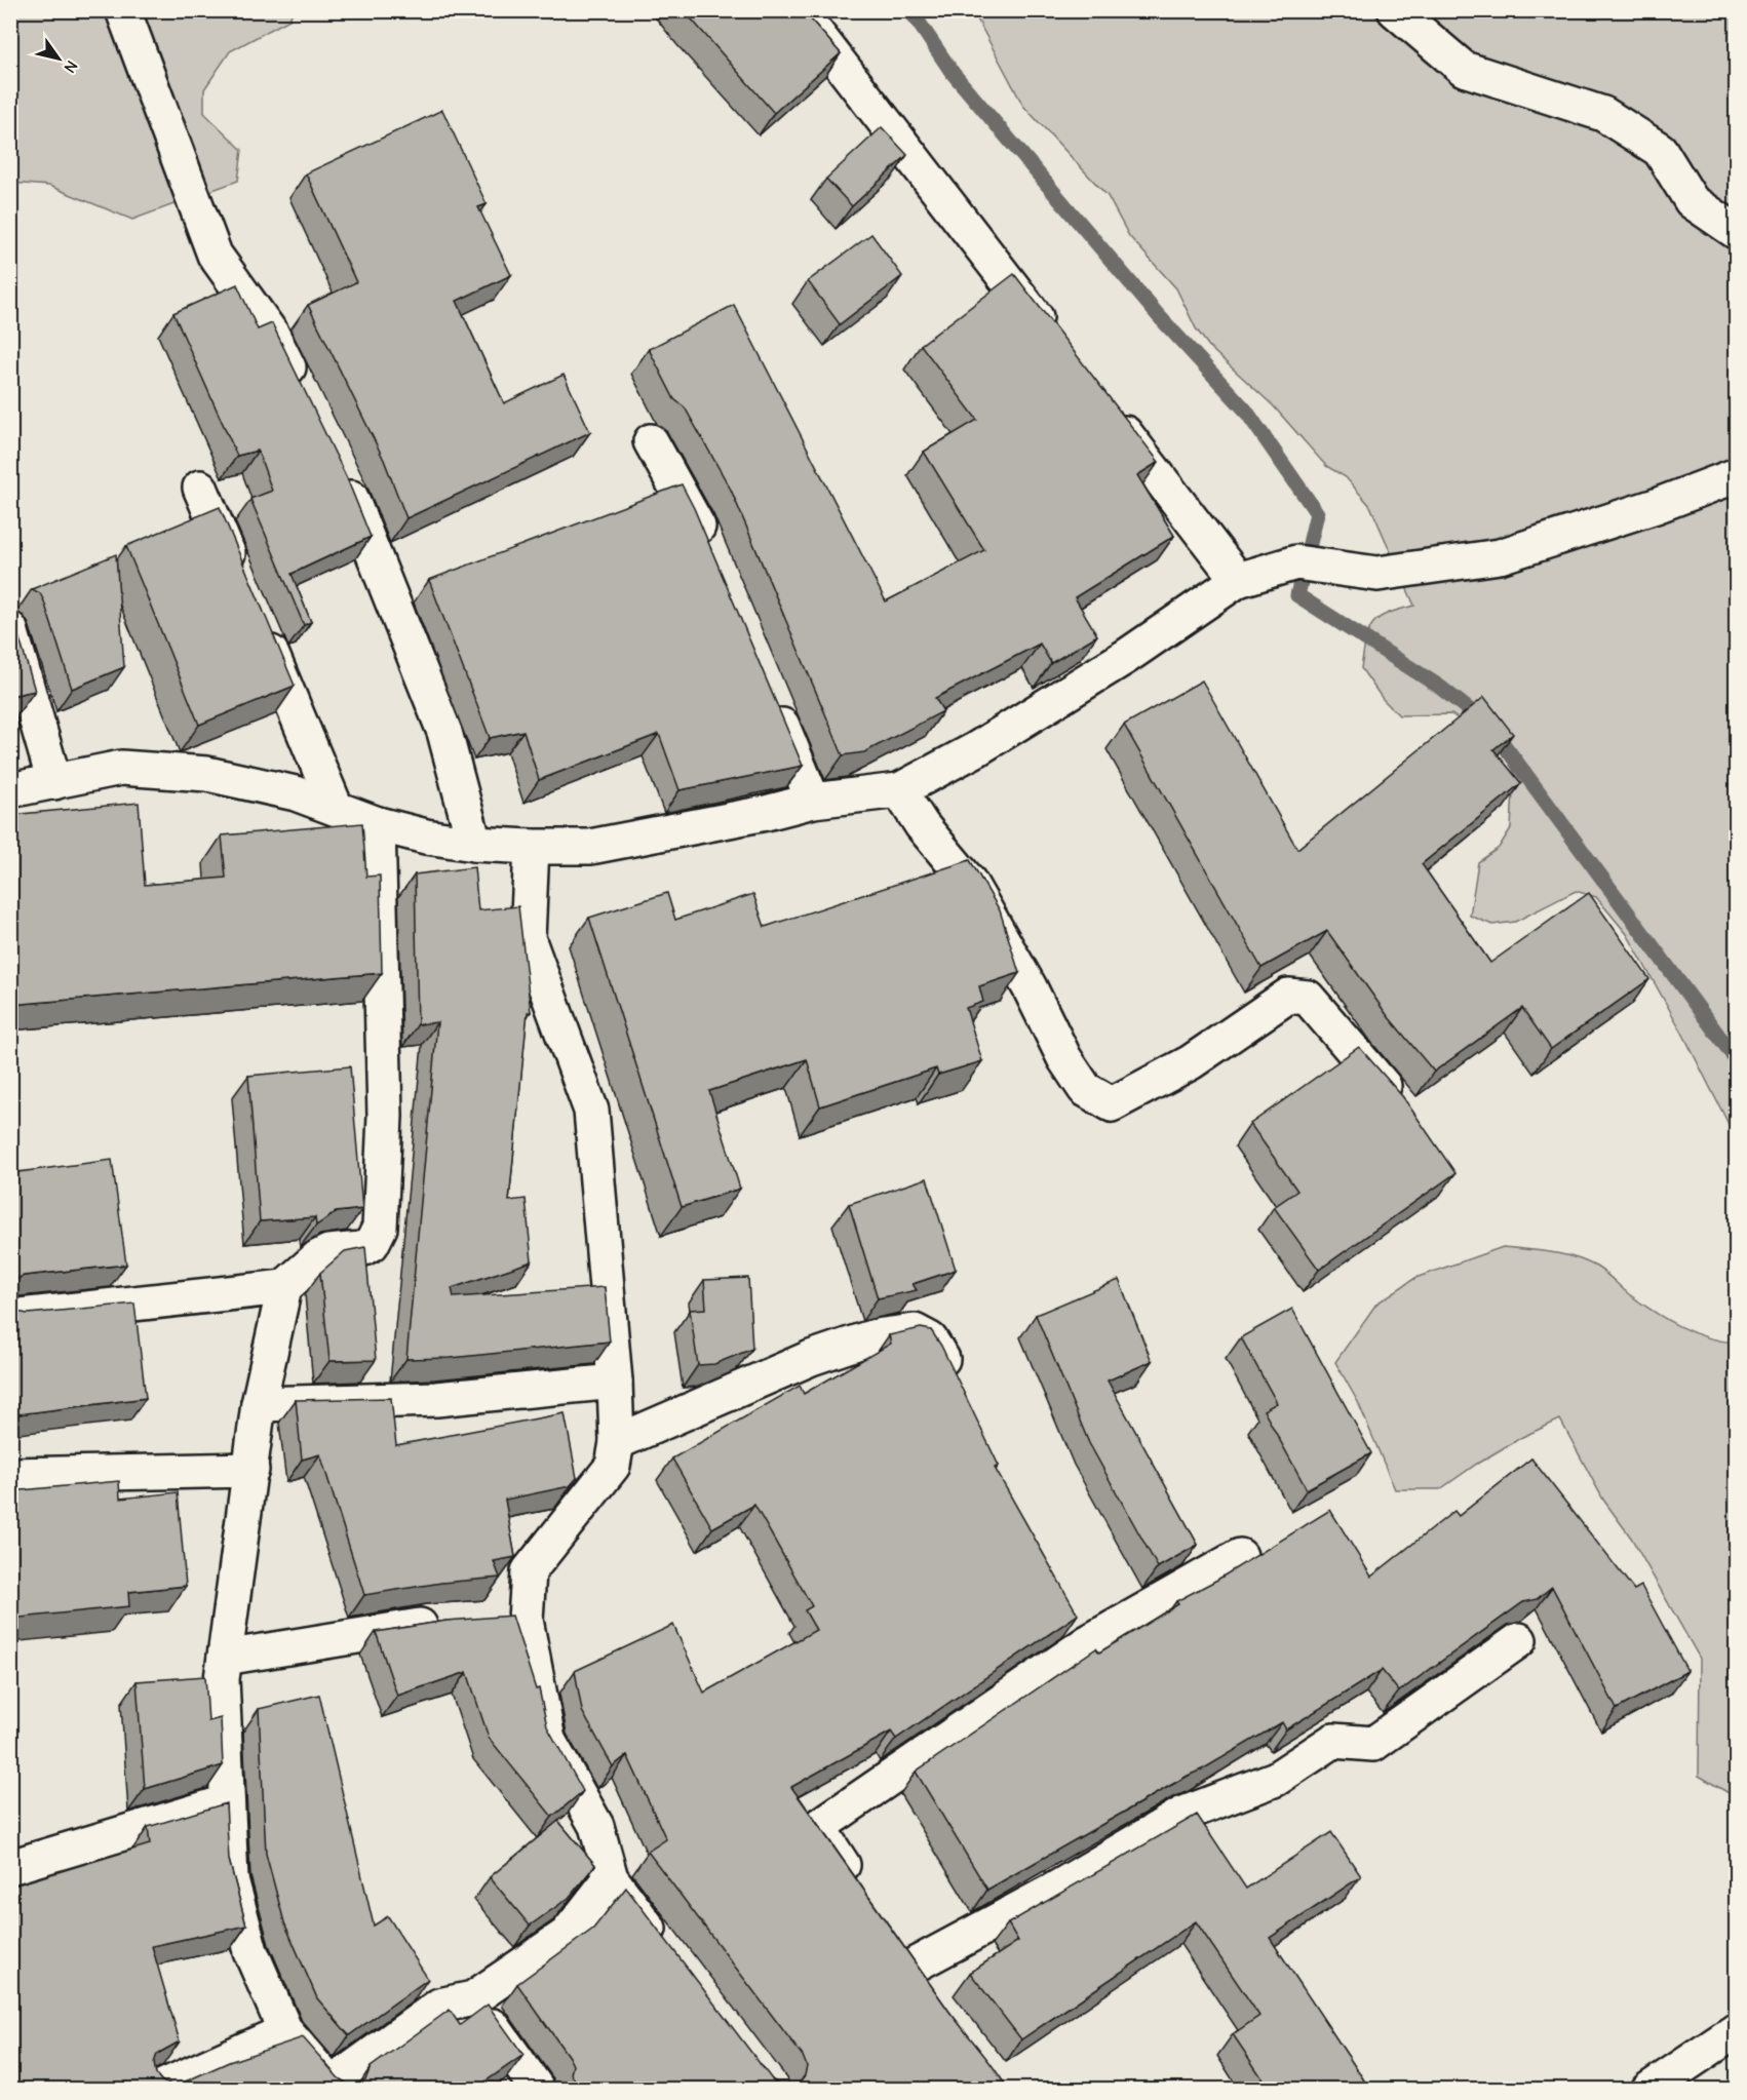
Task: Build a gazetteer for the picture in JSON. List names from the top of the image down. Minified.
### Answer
{"north":"bottom right"}
